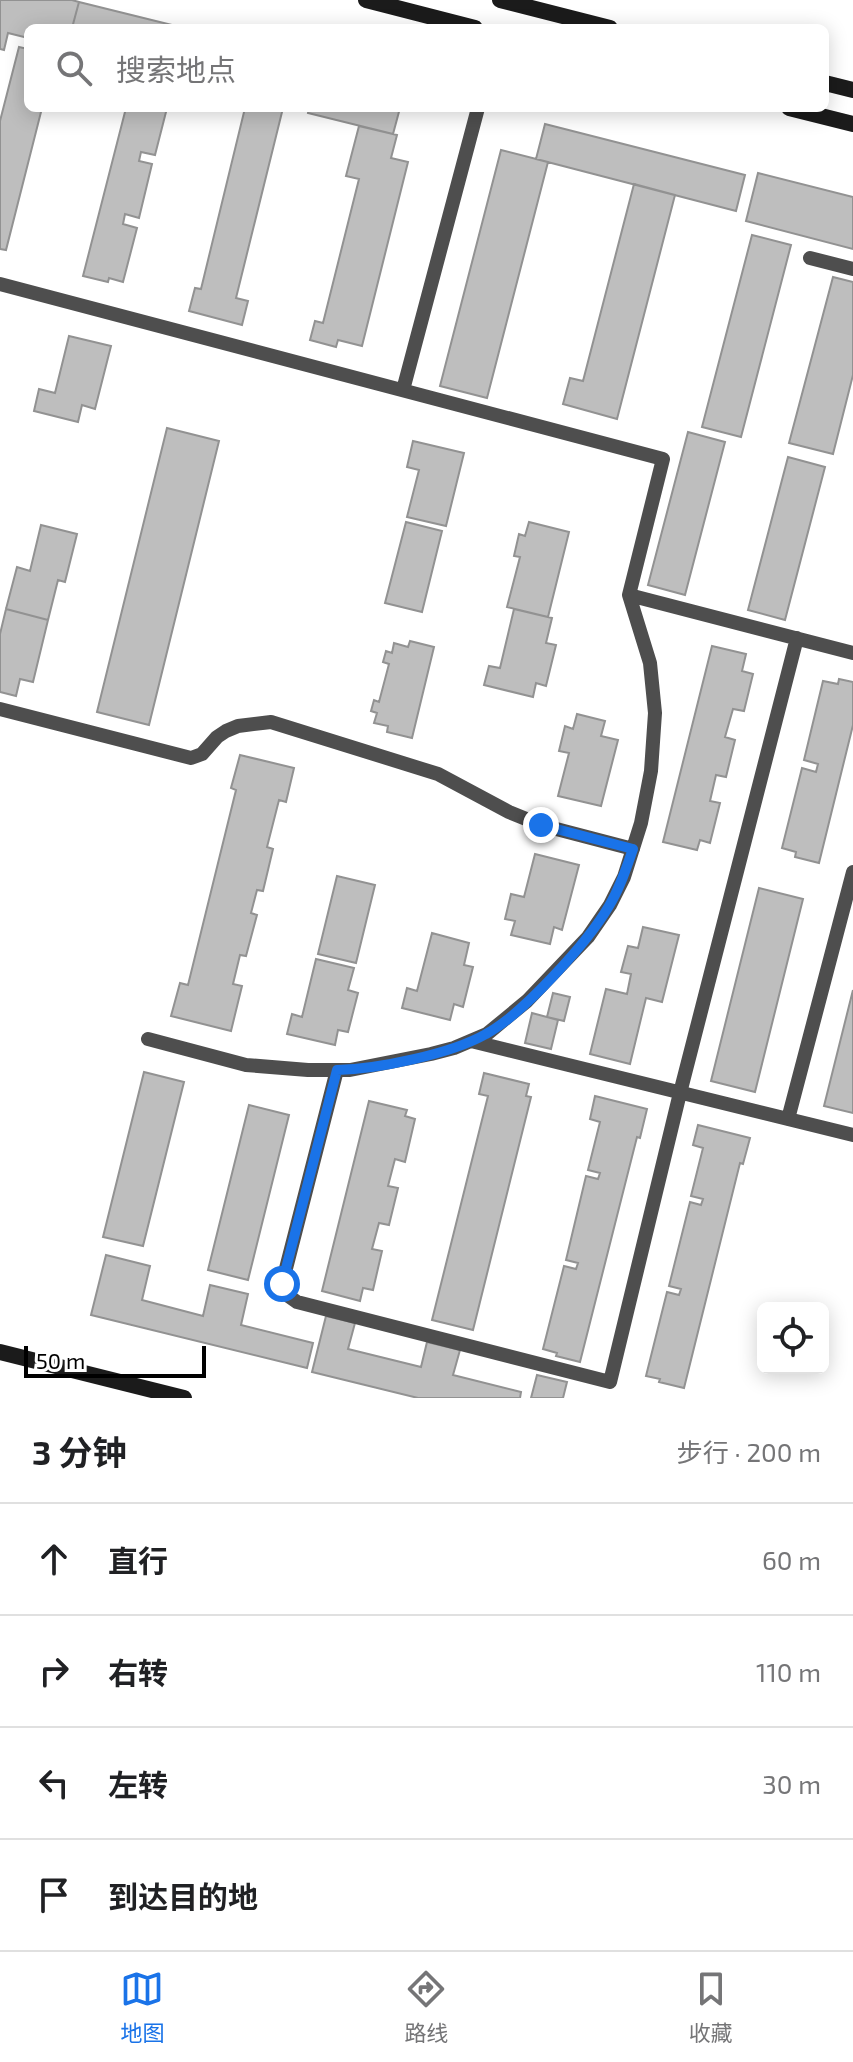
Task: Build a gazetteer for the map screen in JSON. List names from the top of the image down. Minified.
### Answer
{"scale_bar":"50 m","page":{"search":"搜索地点","scale":"50 m","heading":["3 分钟","步行 · 200 m"],"list":[["直行","60 m"],["右转","110 m"],["左转","30 m"],"到达目的地"],"nav":["地图","路线","收藏"]}}
